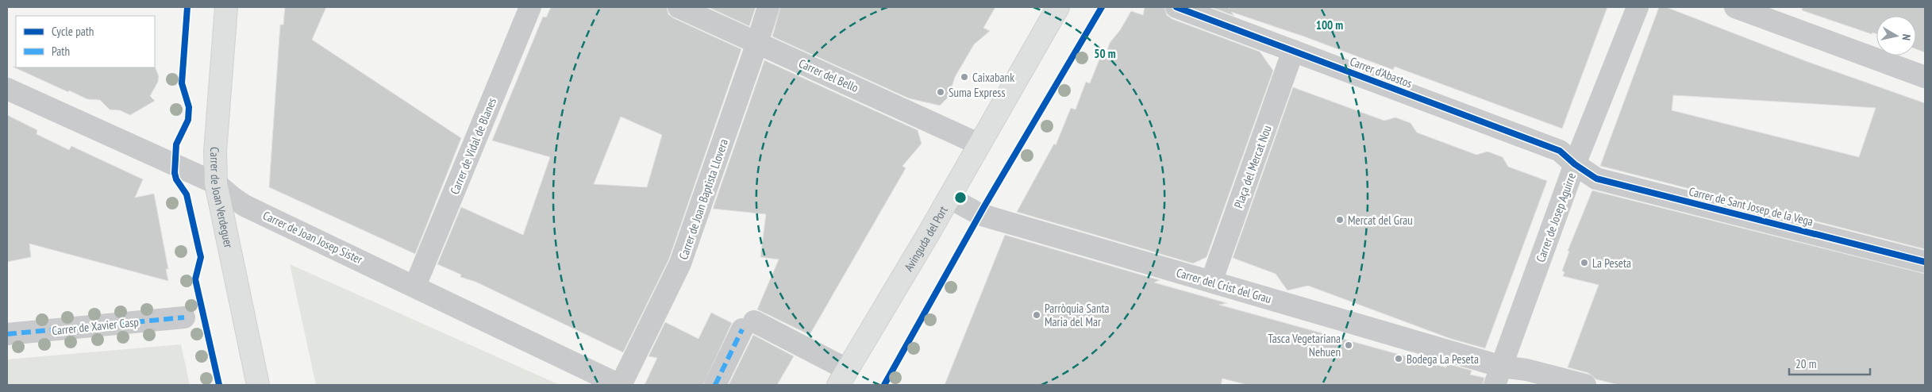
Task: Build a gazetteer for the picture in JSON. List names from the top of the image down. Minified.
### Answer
{"streets":{"main road":["Carrer de Joan Verdeguer","Avinguda del Port"],"street":["Carrer d'Abastos","Carrer del Bello","Carrer de Vidal de Blanes","Plaça del Mercat Nou","Carrer de Joan Baptista Llovera","Carrer de Sant Josep de la Vega","Carrer de Josep Aguirre","Carrer de Joan Josep Sister","Carrer del Crist del Grau","Carrer de Xavier Casp"]},"crossings":[["Carrer d'Abastos","Plaça del Mercat Nou"],["Carrer d'Abastos","Carrer de Sant Josep de la Vega"],["Carrer d'Abastos","Carrer de Josep Aguirre"],["Carrer del Bello","Carrer de Joan Baptista Llovera"],["Carrer del Bello","Avinguda del Port"],["Carrer de Vidal de Blanes","Carrer de Joan Josep Sister"],["Plaça del Mercat Nou","Carrer del Crist del Grau"],["Carrer de Joan Verdeguer","Carrer de Joan Josep Sister"],["Carrer de Joan Baptista Llovera","Carrer de Joan Josep Sister"],["Carrer de Sant Josep de la Vega","Carrer de Josep Aguirre"],["Carrer de Josep Aguirre","Carrer del Crist del Grau"],["Avinguda del Port","Carrer del Crist del Grau"]],"places":["Caixabank","Suma Express","Mercat del Grau","La Peseta","Parròquia Santa Maria del Mar","Tasca Vegetariana Nehuen","Bodega La Peseta"],"legend":["Cycle path","Path"],"scale_bar":"20 m","north":"right","rings":["100 m","50 m"]}
